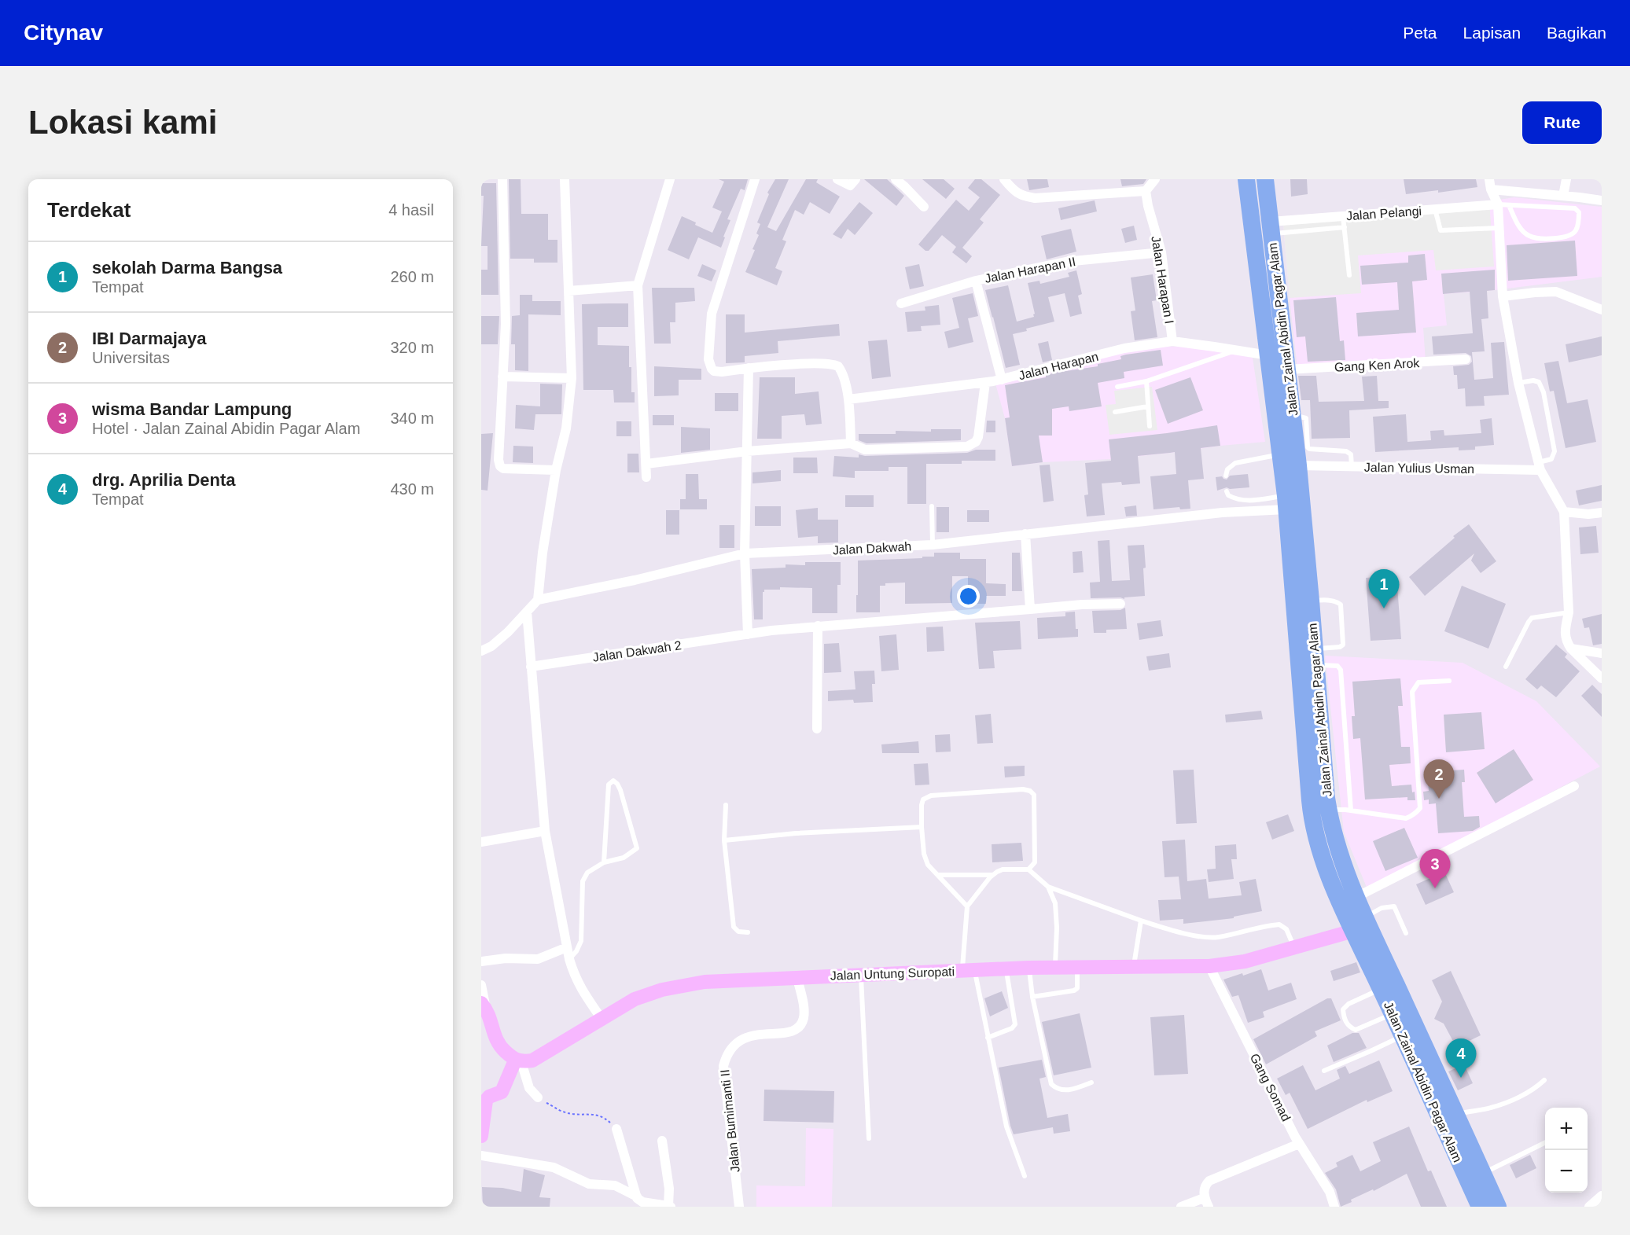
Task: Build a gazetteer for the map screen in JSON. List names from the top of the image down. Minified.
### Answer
{"streets":{"highway":["Jalan Zainal Abidin Pagar Alam"],"main road":["Jalan Untung Suropati"],"street":["Jalan Pelangi","Jalan Harapan II","Jalan Harapan I","Gang Ken Arok","Jalan Harapan","Jalan Yulius Usman","Jalan Dakwah","Jalan Dakwah 2","Gang Somad","Jalan Bumimanti II"]},"crossings":[["Jalan Pelangi","Jalan Zainal Abidin Pagar Alam"],["Jalan Harapan II","Jalan Harapan I"],["Jalan Harapan I","Jalan Harapan"],["Jalan Zainal Abidin Pagar Alam","Gang Ken Arok"],["Jalan Zainal Abidin Pagar Alam","Jalan Harapan"],["Jalan Zainal Abidin Pagar Alam","Jalan Yulius Usman"],["Jalan Zainal Abidin Pagar Alam","Jalan Dakwah"],["Jalan Zainal Abidin Pagar Alam","Jalan Untung Suropati"],["Jalan Untung Suropati","Gang Somad"],["Jalan Untung Suropati","Jalan Bumimanti II"]],"page":{"header":"Citynav","nav":["Peta","Lapisan","Bagikan"],"buttons":"Rute","title":"Lokasi kami","heading":["Terdekat","4 hasil"],"list":[{"mark":"1","name":"sekolah Darma Bangsa","note":"Tempat","value":"260 m"},{"mark":"2","name":"IBI Darmajaya","note":"Universitas","value":"320 m"},{"mark":"3","name":"wisma Bandar Lampung","note":"Hotel · Jalan Zainal Abidin Pagar Alam","value":"340 m"},{"mark":"4","name":"drg. Aprilia Denta","note":"Tempat","value":"430 m"}],"pins":["1","2","3","4"],"map_buttons":["+","−"]}}
